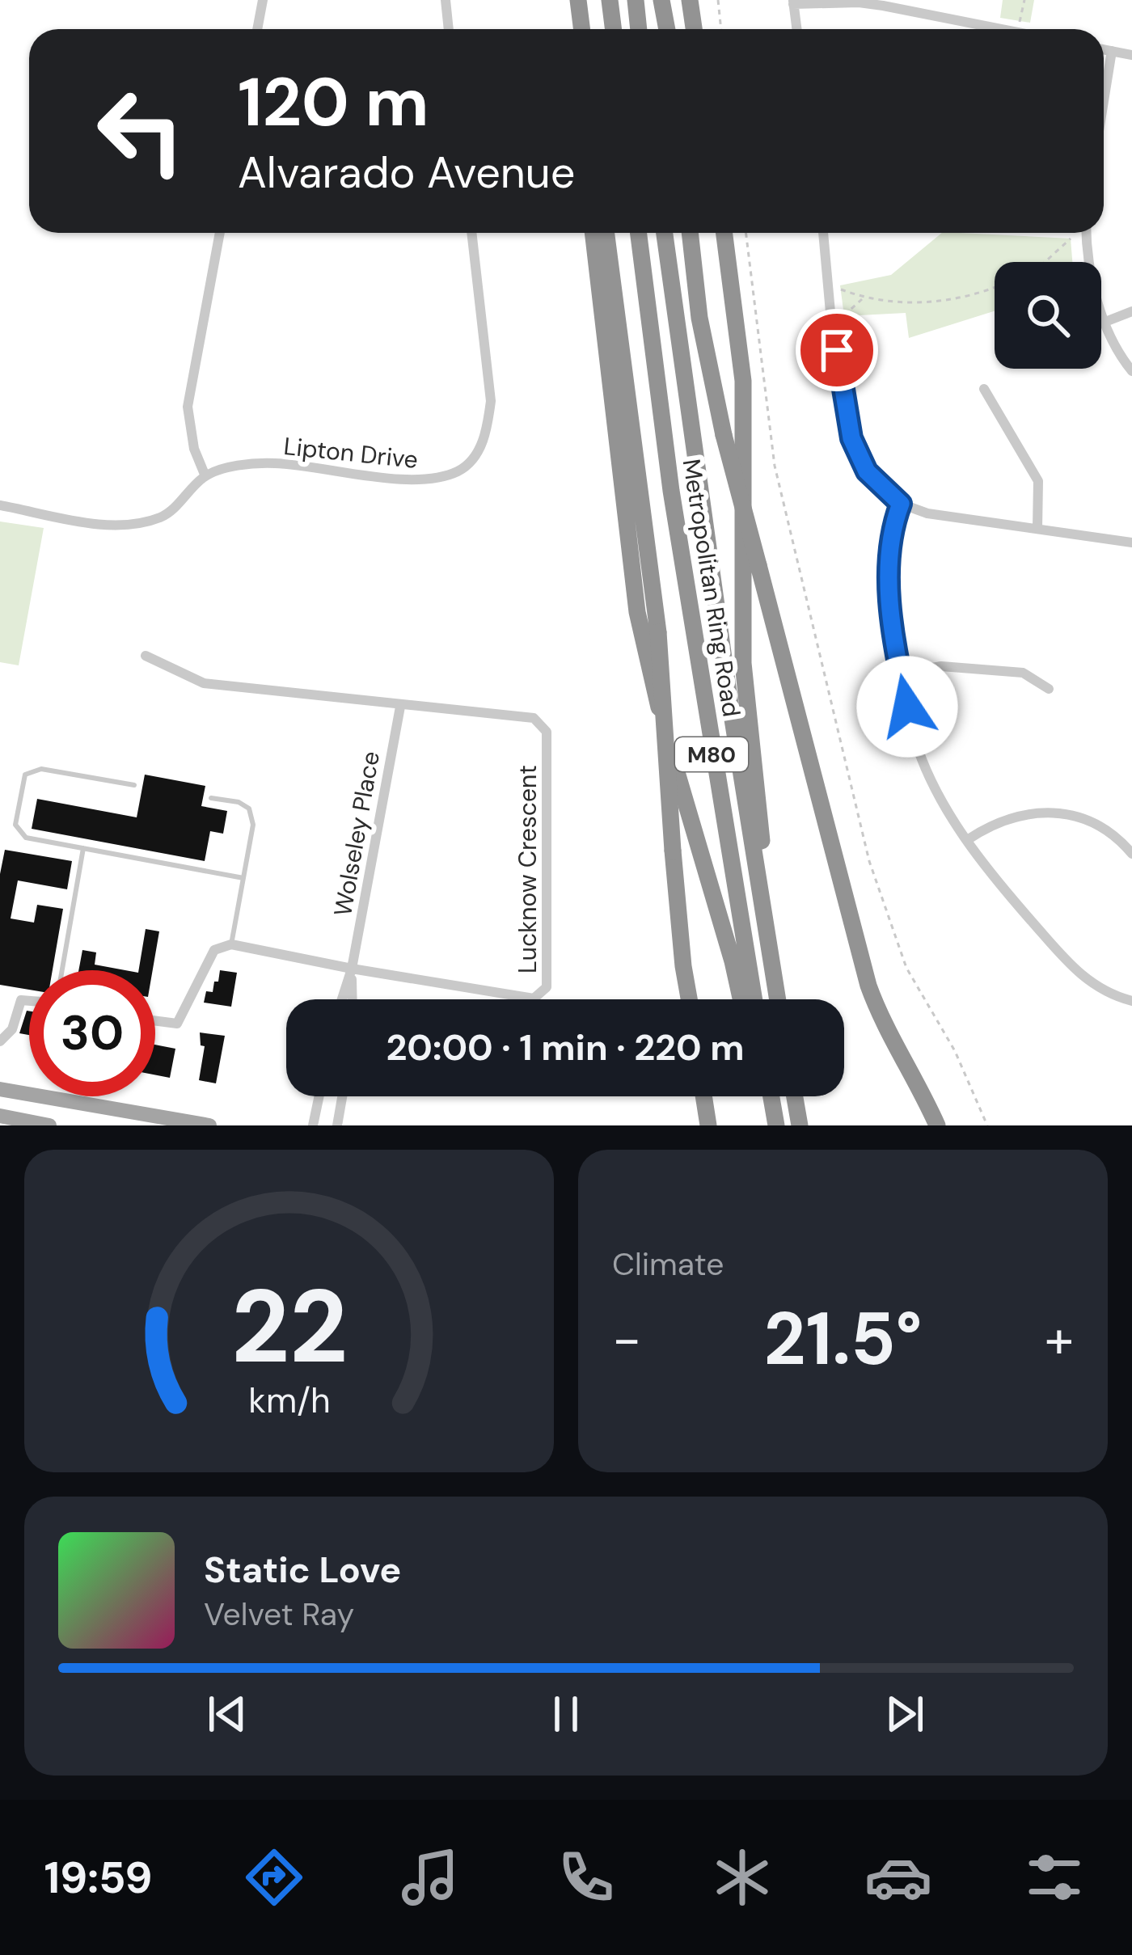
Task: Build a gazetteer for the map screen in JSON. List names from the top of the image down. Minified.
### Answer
{"streets":{"highway":["Metropolitan Ring Road","M80"],"street":["Lipton Drive","Wolseley Place","Lucknow Crescent"]},"crossings":[["Wolseley Place","Lucknow Crescent"]],"page":{"turn":["120 m","Alvarado Avenue"],"limit":"30","trip":"20:00 · 1 min · 220 m","tile":"Climate","heat":["−","21.5°","+"],"song":["Static Love","Velvet Ray"],"tabs":"19:59","gauge":["22","km/h"]}}
